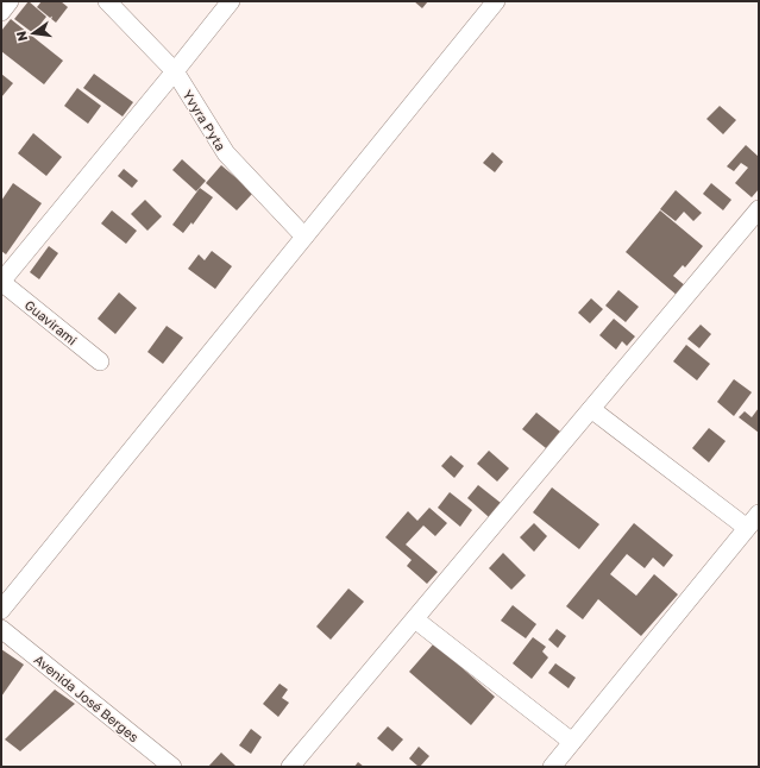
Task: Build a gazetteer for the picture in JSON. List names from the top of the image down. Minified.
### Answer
{"streets":{"street":["Yvyra Pyta","Guavirami","Avenida José Berges"]},"north":"left"}
